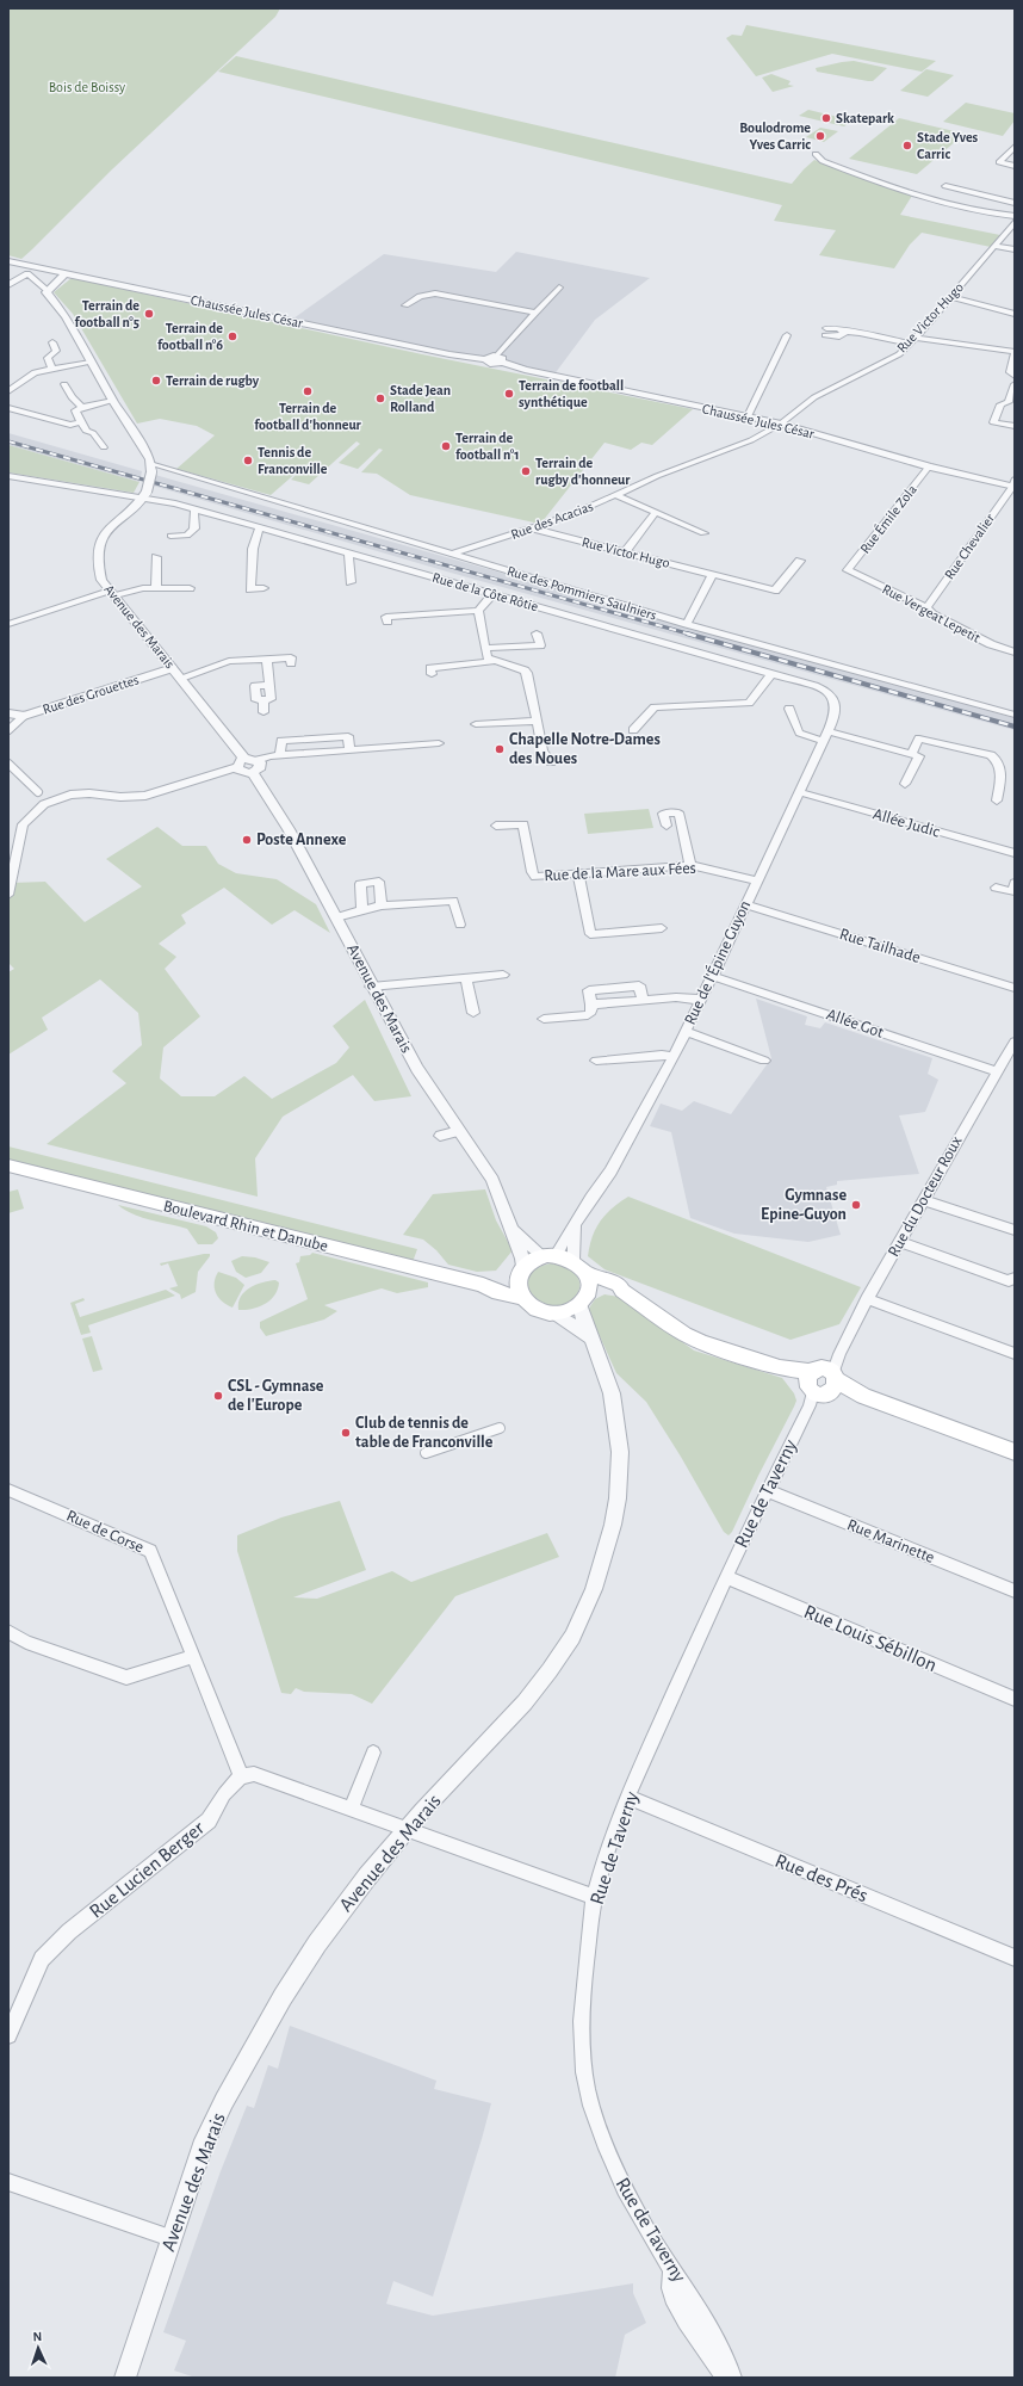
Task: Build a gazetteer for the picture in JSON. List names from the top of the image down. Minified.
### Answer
{"streets":{"main road":["Boulevard Rhin et Danube"],"street":["Chaussée Jules César","Rue Victor Hugo","Rue Émile Zola","Rue des Acacias","Rue Chevalier","Rue de la Côte Rôtie","Rue des Pommiers Saulniers","Rue Vergeat Lepetit","Avenue des Marais","Rue des Grouettes","Allée Judic","Rue de la Mare aux Fées","Rue Tailhade","Rue de l'Épine Guyon","Allée Got","Rue du Docteur Roux","Rue de Taverny","Rue de Corse","Rue Marinette","Rue Louis Sébillon","Rue Lucien Berger","Rue des Prés"]},"crossings":[["Chaussée Jules César","Rue Victor Hugo"],["Chaussée Jules César","Rue Émile Zola"],["Chaussée Jules César","Rue des Acacias"],["Chaussée Jules César","Rue Chevalier"],["Rue Victor Hugo","Rue des Acacias"],["Rue Émile Zola","Rue Vergeat Lepetit"],["Rue des Acacias","Rue des Pommiers Saulniers"],["Rue Chevalier","Rue Vergeat Lepetit"],["Rue de la Côte Rôtie","Avenue des Marais"],["Rue de la Côte Rôtie","Rue de l'Épine Guyon"],["Avenue des Marais","Rue des Grouettes"],["Avenue des Marais","Rue de l'Épine Guyon"],["Avenue des Marais","Boulevard Rhin et Danube"],["Allée Judic","Rue de l'Épine Guyon"],["Rue de la Mare aux Fées","Rue de l'Épine Guyon"],["Rue Tailhade","Rue de l'Épine Guyon"],["Rue de l'Épine Guyon","Allée Got"],["Rue de l'Épine Guyon","Boulevard Rhin et Danube"],["Allée Got","Rue du Docteur Roux"],["Rue du Docteur Roux","Rue de Taverny"],["Rue de Taverny","Rue Marinette"],["Rue de Taverny","Rue Louis Sébillon"],["Rue de Taverny","Rue des Prés"],["Rue de Corse","Rue Lucien Berger"]],"parks":["Bois de Boissy"],"places":["Skatepark","Boulodrome Yves Carric","Stade Yves Carric","Terrain de football n°5","Terrain de football n°6","Terrain de rugby","Terrain de football d'honneur","Terrain de football synthétique","Stade Jean Rolland","Terrain de football n°1","Tennis de Franconville","Terrain de rugby d'honneur","Chapelle Notre-Dames des Noues","Poste Annexe","Gymnase Epine-Guyon","CSL - Gymnase de l'Europe","Club de tennis de table de Franconville"],"north":"top"}
